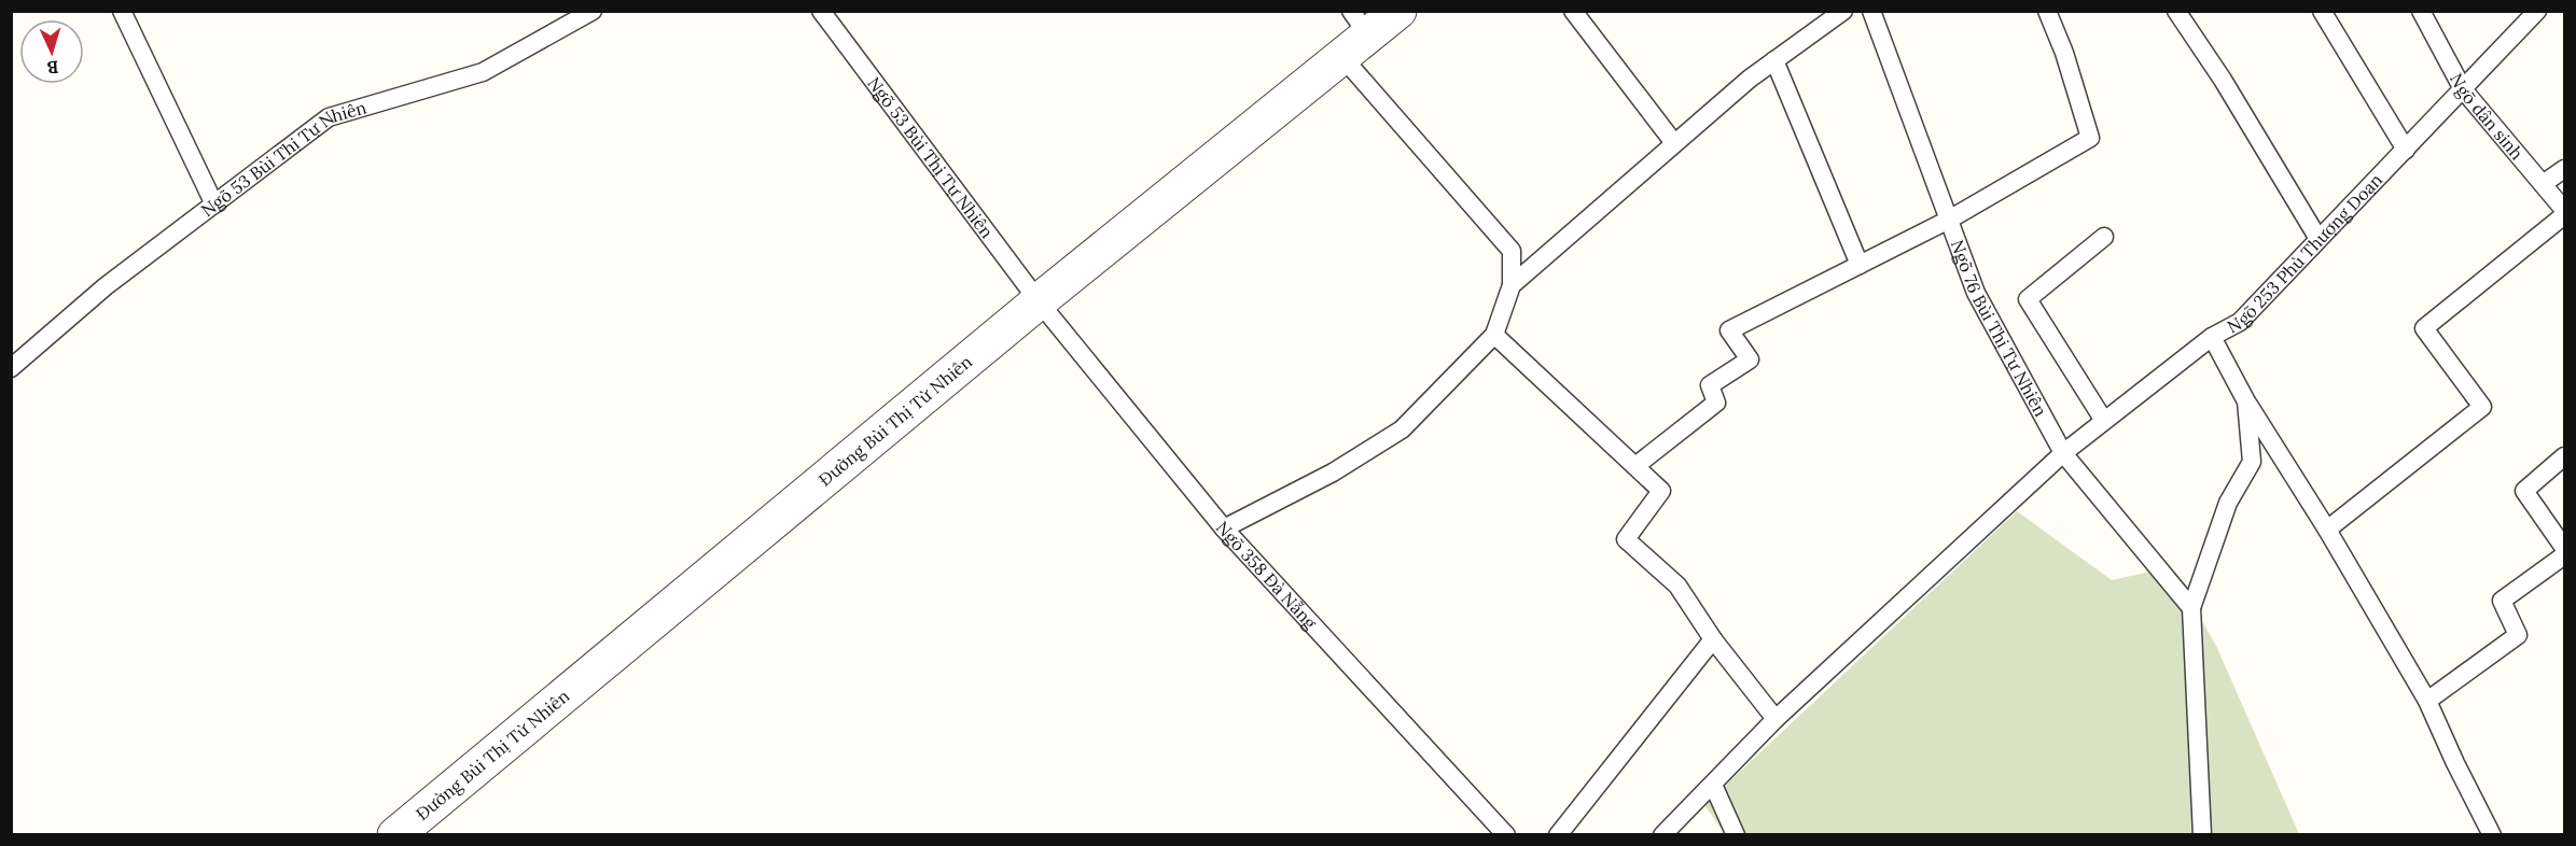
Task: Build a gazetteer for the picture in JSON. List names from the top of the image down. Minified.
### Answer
{"streets":{"street":["Đường Bùi Thị Từ Nhiên"],"lane":["Ngõ dân sinh","Ngõ 53 Bùi Thị Tự Nhiên","Ngõ 253 Phù Thượng Doạn","Ngõ 76 Bùi Thị Tự Nhiên","Ngõ 358 Đà Nẵng"]},"crossings":[["Ngõ dân sinh","Ngõ 253 Phù Thượng Doạn"],["Ngõ 53 Bùi Thị Tự Nhiên","Đường Bùi Thị Từ Nhiên"],["Ngõ 53 Bùi Thị Tự Nhiên","Ngõ 358 Đà Nẵng"],["Ngõ 253 Phù Thượng Doạn","Ngõ 76 Bùi Thị Tự Nhiên"],["Đường Bùi Thị Từ Nhiên","Ngõ 358 Đà Nẵng"]],"north":"bottom"}
